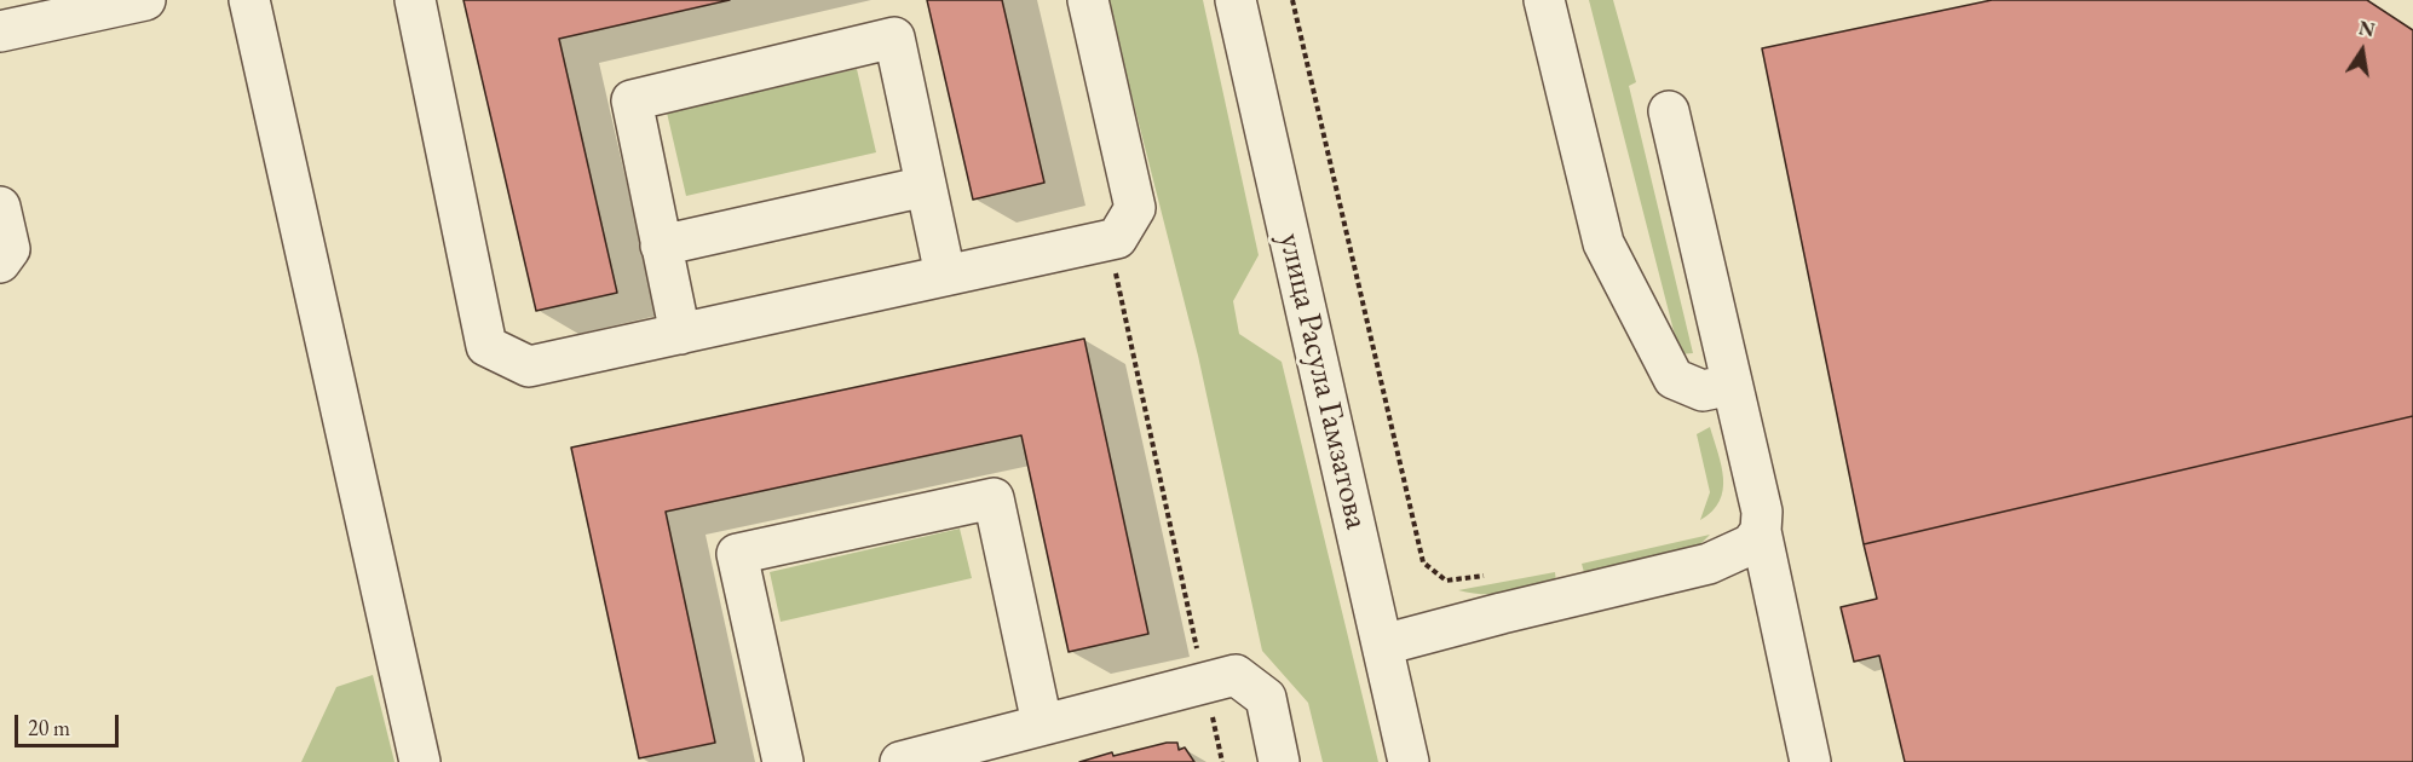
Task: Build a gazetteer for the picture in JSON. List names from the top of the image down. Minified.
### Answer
{"streets":{"street":["улица Расула Гамзатова"]},"scale_bar":"20 m","north":"top"}
